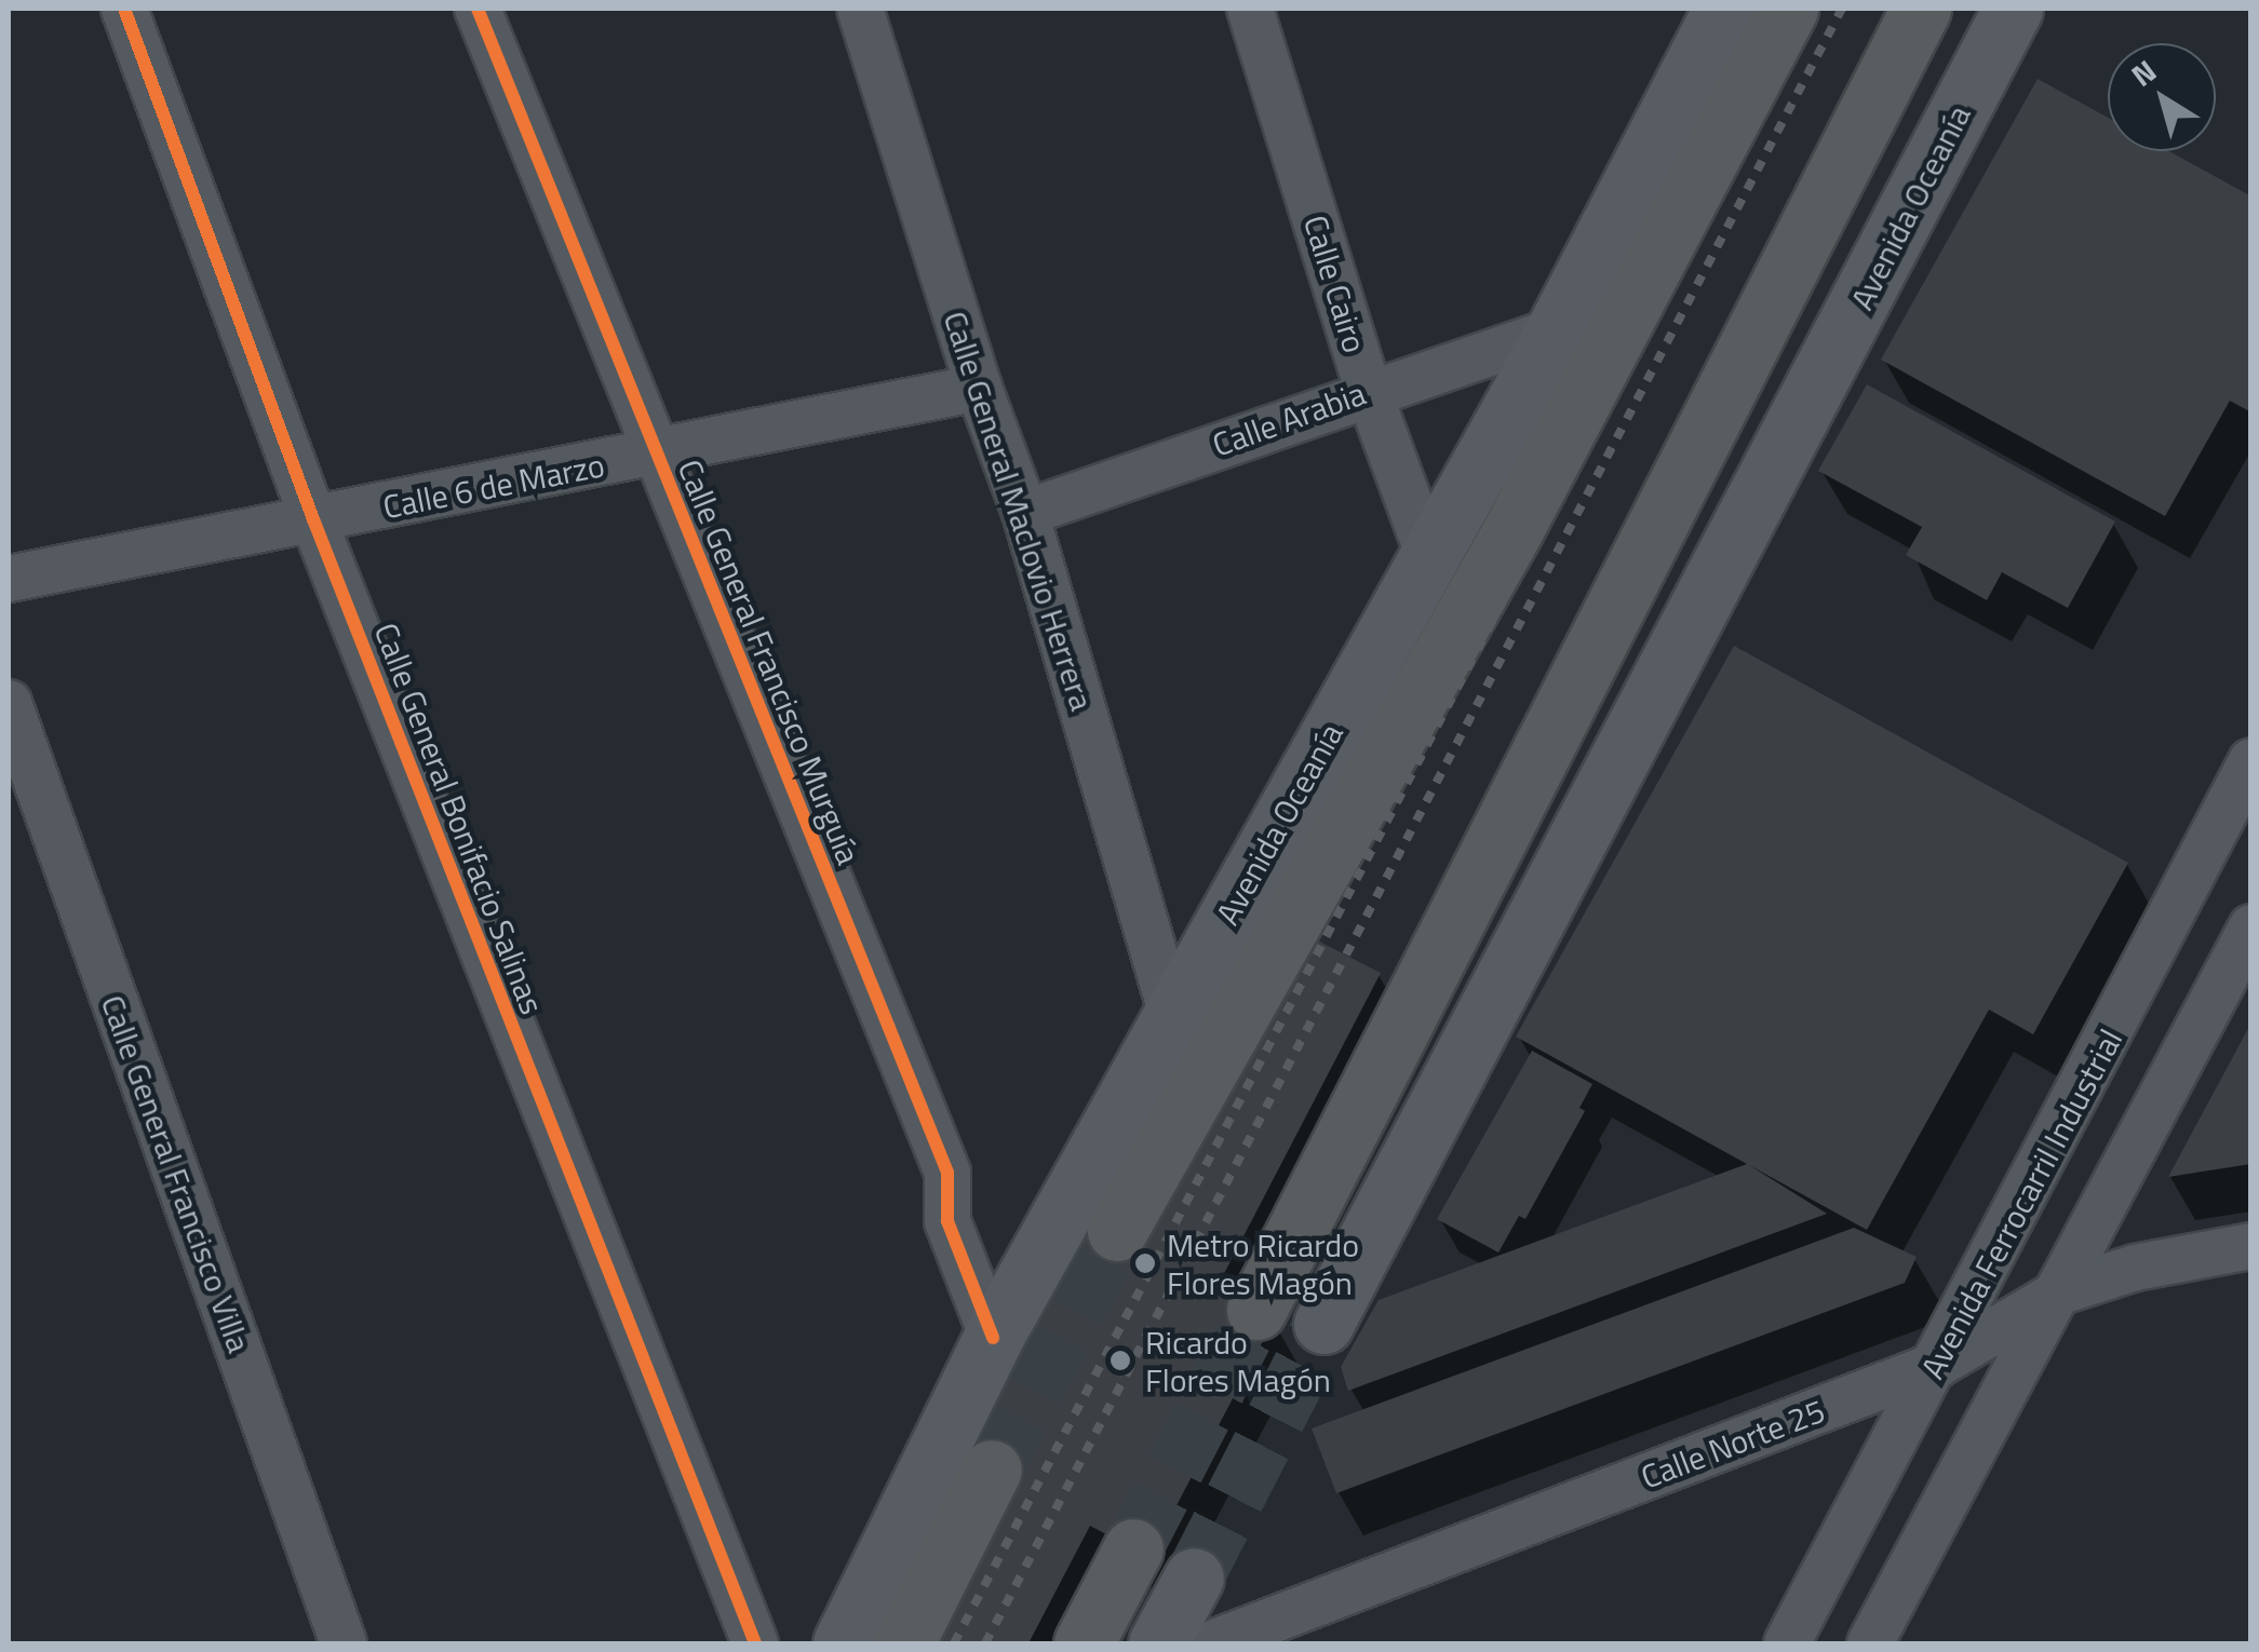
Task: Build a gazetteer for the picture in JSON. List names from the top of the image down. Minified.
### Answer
{"streets":{"highway":["Avenida Oceanía"],"street":["Calle Cairo","Calle Arabia","Calle 6 de Marzo","Calle General Maclovio Herrera","Calle General Francisco Murguía","Calle General Bonifacio Salinas","Calle General Francisco Villa","Avenida Ferrocarril Industrial","Calle Norte 25"]},"crossings":[["Avenida Oceanía","Calle Cairo"],["Avenida Oceanía","Calle Arabia"],["Avenida Oceanía","Calle General Maclovio Herrera"],["Avenida Oceanía","Calle General Francisco Murguía"],["Calle Cairo","Calle Arabia"],["Calle Arabia","Calle General Maclovio Herrera"],["Calle 6 de Marzo","Calle General Maclovio Herrera"],["Calle 6 de Marzo","Calle General Francisco Murguía"],["Calle 6 de Marzo","Calle General Bonifacio Salinas"],["Avenida Ferrocarril Industrial","Calle Norte 25"]],"places":["Metro Ricardo Flores Magón","Ricardo Flores Magón"],"north":"top left"}
